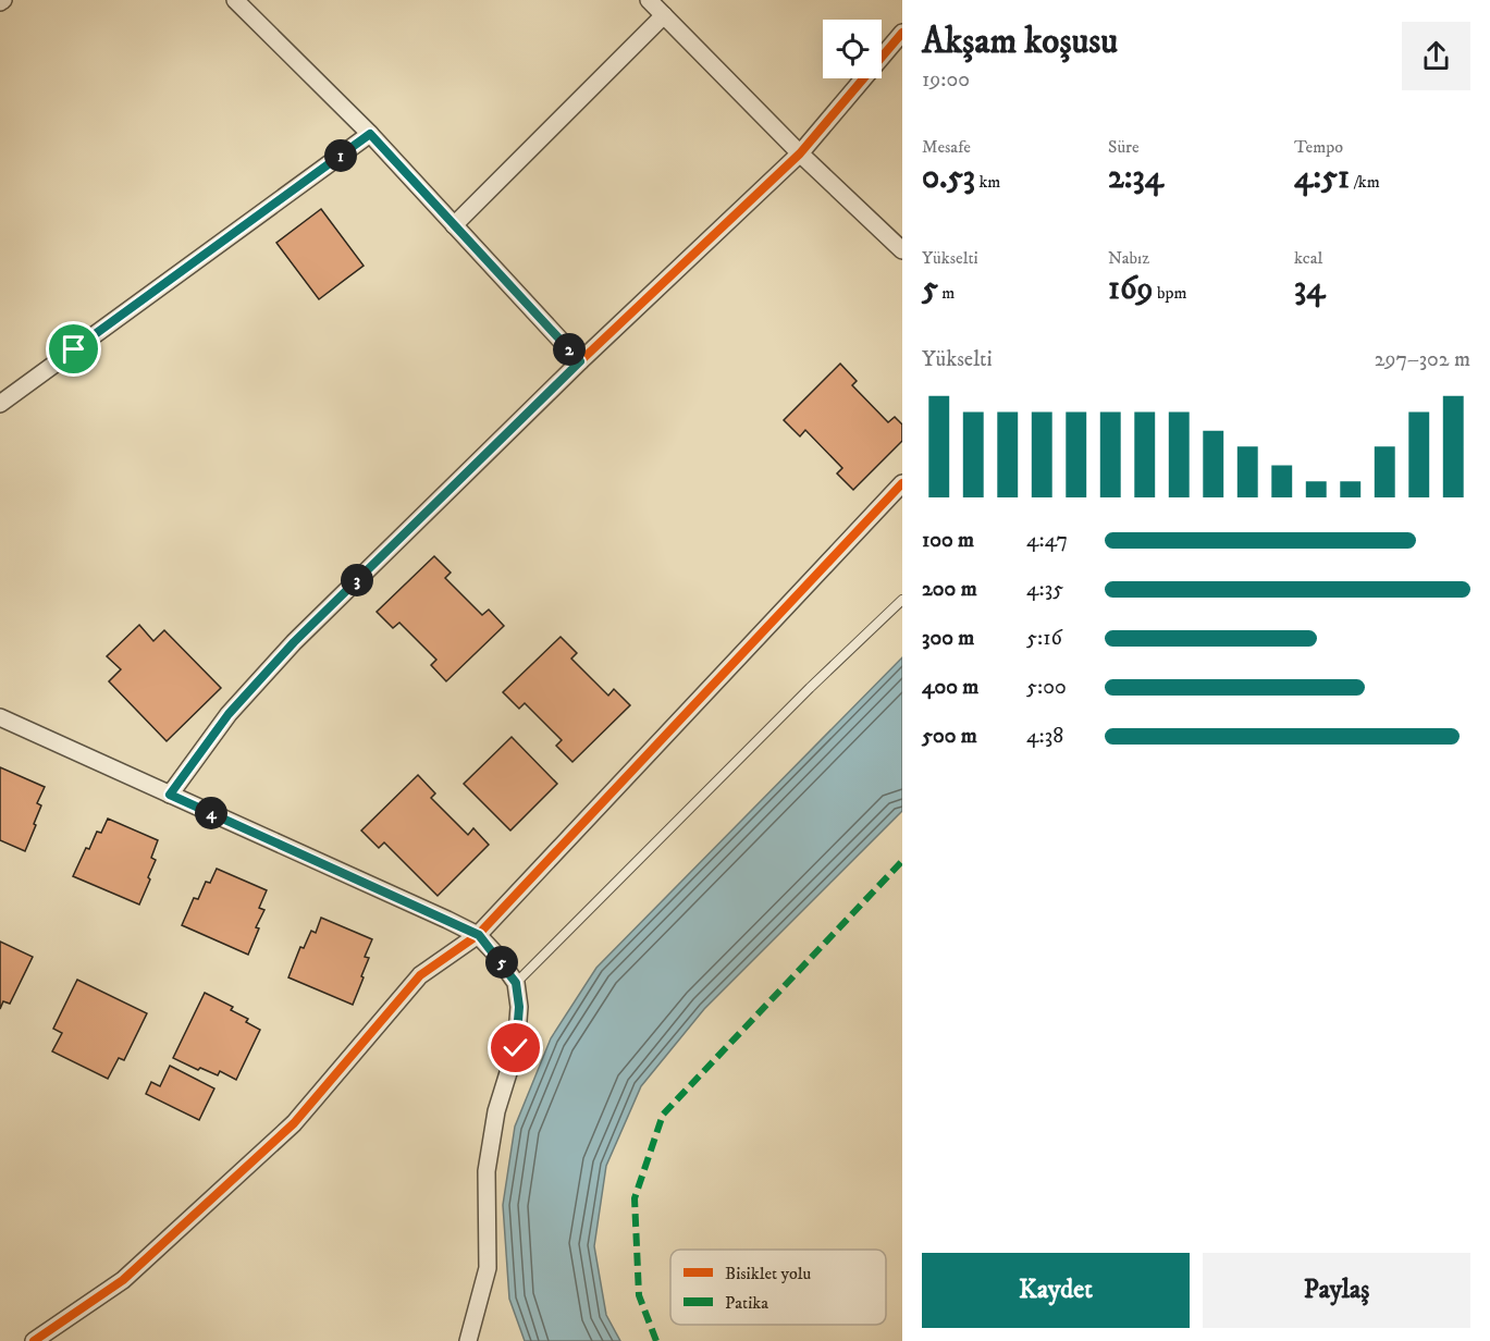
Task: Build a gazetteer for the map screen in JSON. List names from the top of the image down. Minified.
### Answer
{"legend":["Bisiklet yolu","Patika"],"page":{"heading":["Akşam koşusu","19:00"],"stats":[["Mesafe","0.53 km"],["Süre","2:34"],["Tempo","4:51 /km"],["Yükselti","5 m"],["Nabız","169 bpm"],["kcal","34"]],"pins":["1","2","3","4","5"],"chart":["Yükselti","297–302 m"],"list":[{"name":"100 m","note":"4:47"},{"name":"200 m","note":"4:35"},{"name":"300 m","note":"5:16"},{"name":"400 m","note":"5:00"},{"name":"500 m","note":"4:38"}],"buttons":["Kaydet","Paylaş"]}}
